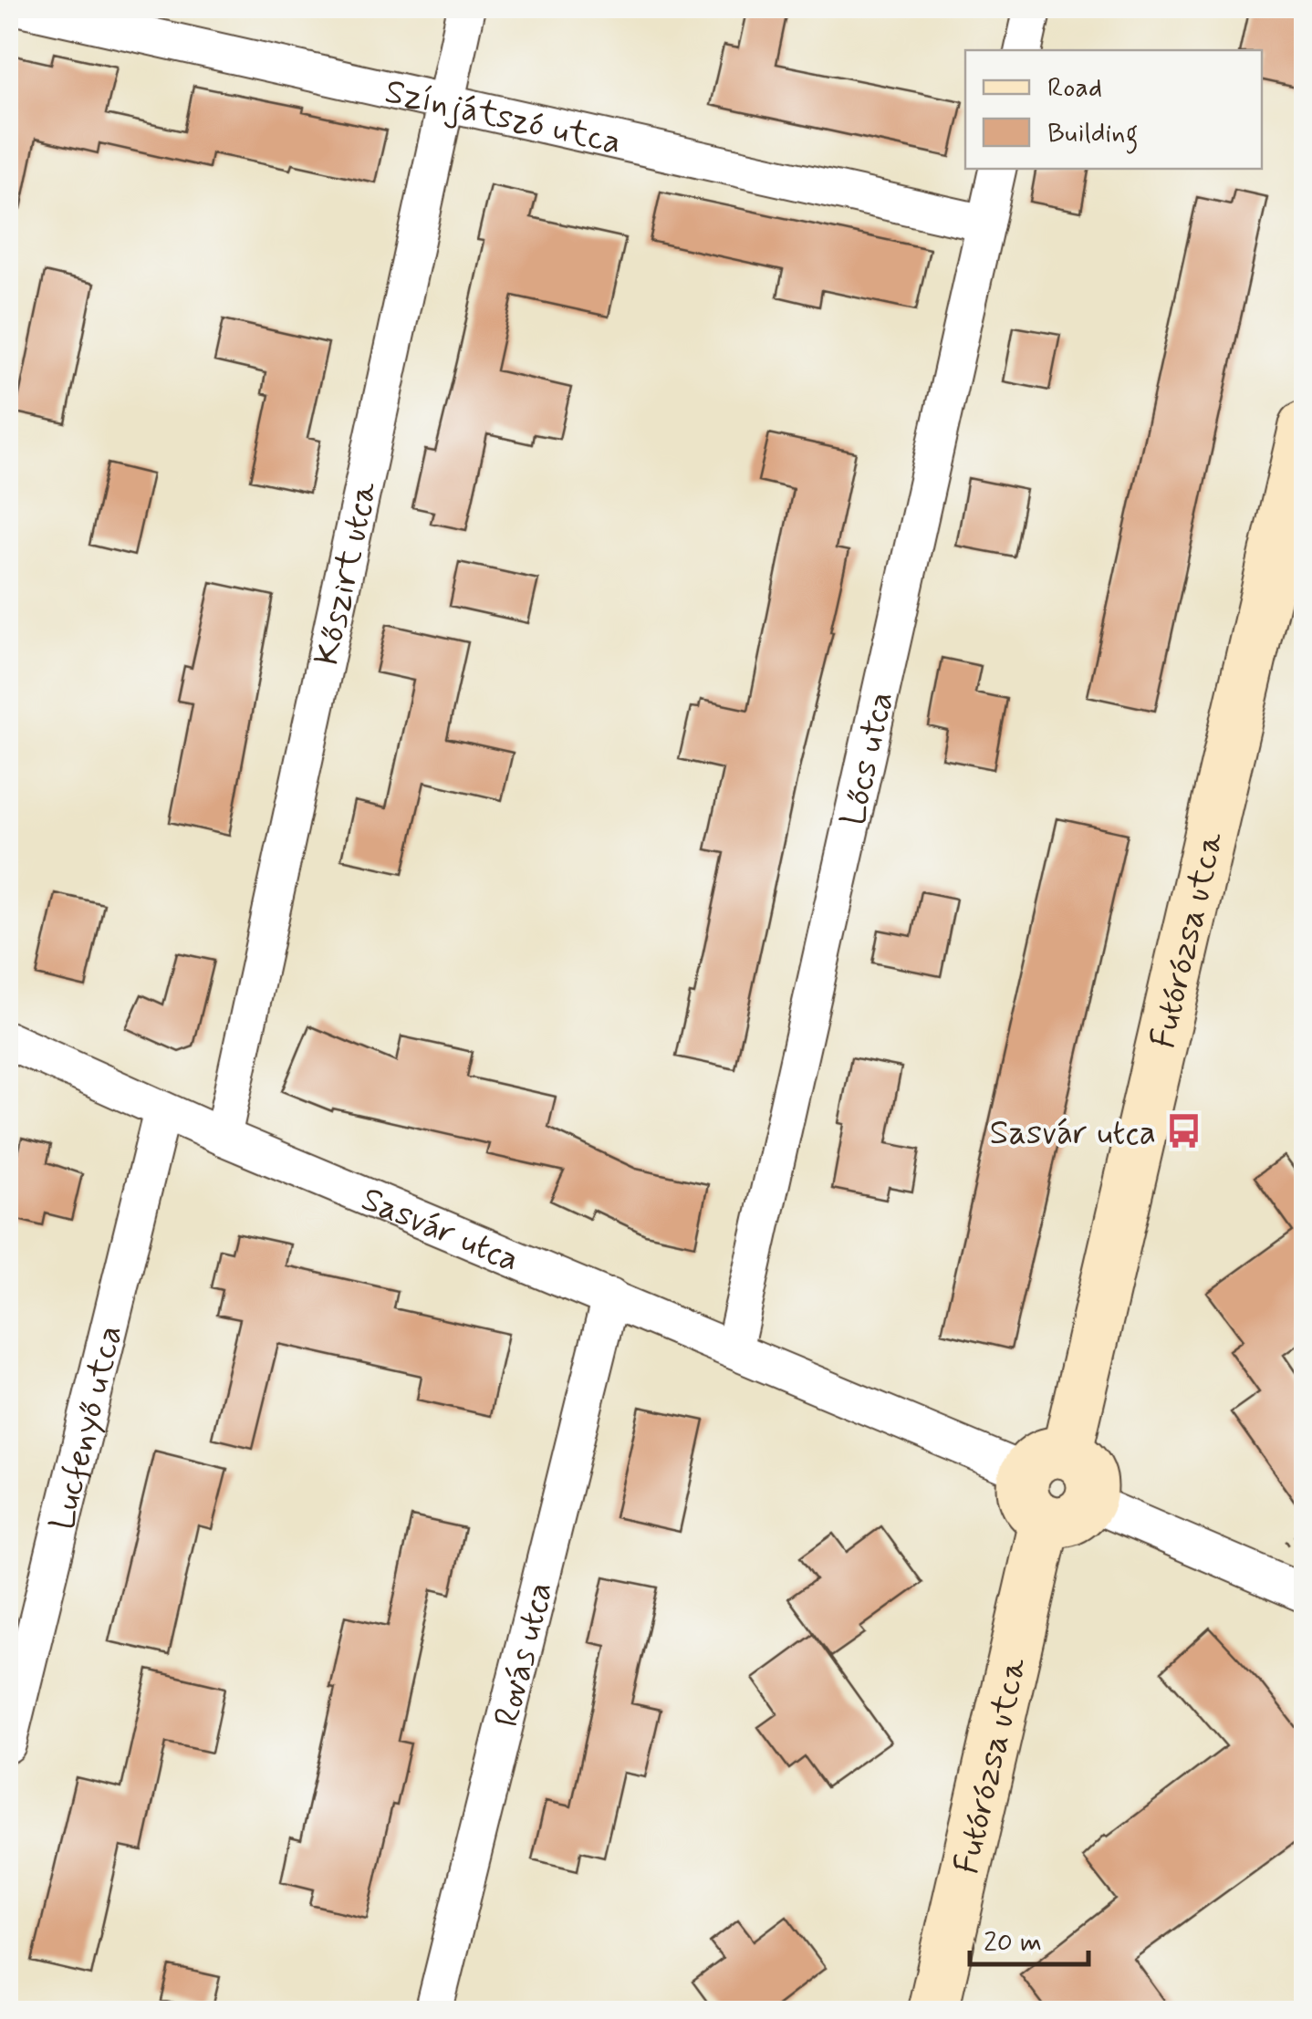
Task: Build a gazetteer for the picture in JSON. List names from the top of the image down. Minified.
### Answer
{"streets":{"street":["Színjátszó utca","Kőszirt utca","Lőcs utca","Futórózsa utca","Sasvár utca","Lucfenyő utca","Rovás utca"]},"crossings":[["Színjátszó utca","Kőszirt utca"],["Színjátszó utca","Lőcs utca"],["Kőszirt utca","Sasvár utca"],["Lőcs utca","Sasvár utca"],["Futórózsa utca","Sasvár utca"],["Sasvár utca","Lucfenyő utca"],["Sasvár utca","Rovás utca"]],"places":{"bus stop":["Sasvár utca"]},"legend":["Road","Building"],"scale_bar":"20 m"}
